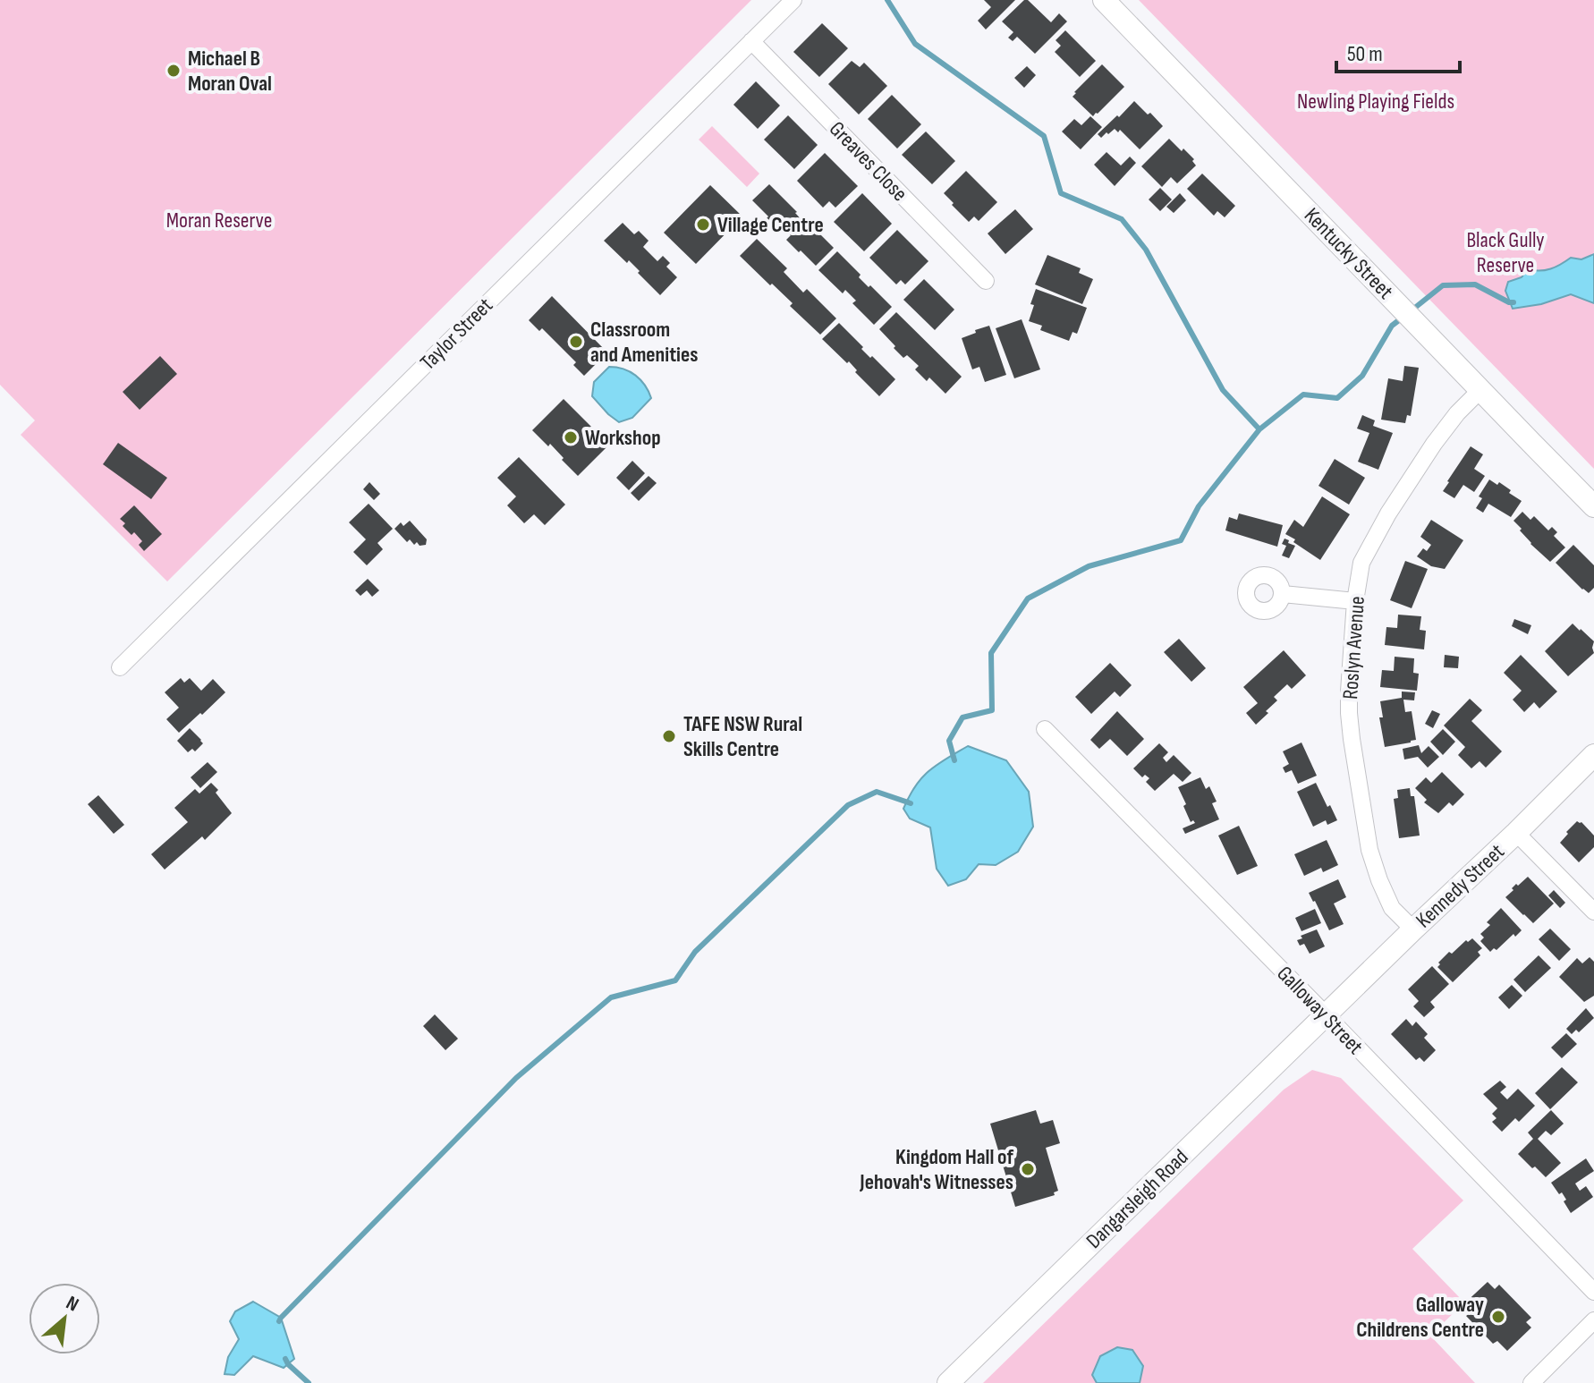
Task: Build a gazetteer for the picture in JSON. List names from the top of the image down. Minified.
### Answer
{"streets":{"street":["Greaves Close","Kentucky Street","Taylor Street","Roslyn Avenue","Kennedy Street","Galloway Street","Dangarsleigh Road"]},"crossings":[["Greaves Close","Taylor Street"],["Kentucky Street","Roslyn Avenue"],["Roslyn Avenue","Kennedy Street"],["Kennedy Street","Galloway Street"],["Kennedy Street","Dangarsleigh Road"],["Galloway Street","Dangarsleigh Road"]],"parks":["Newling Playing Fields","Moran Reserve","Black Gully Reserve"],"places":["Michael B Moran Oval","Village Centre","Classroom and Amenities","Workshop","TAFE NSW Rural Skills Centre","Kingdom Hall of Jehovah's Witnesses","Galloway Childrens Centre"],"scale_bar":"50 m","north":"top right"}
